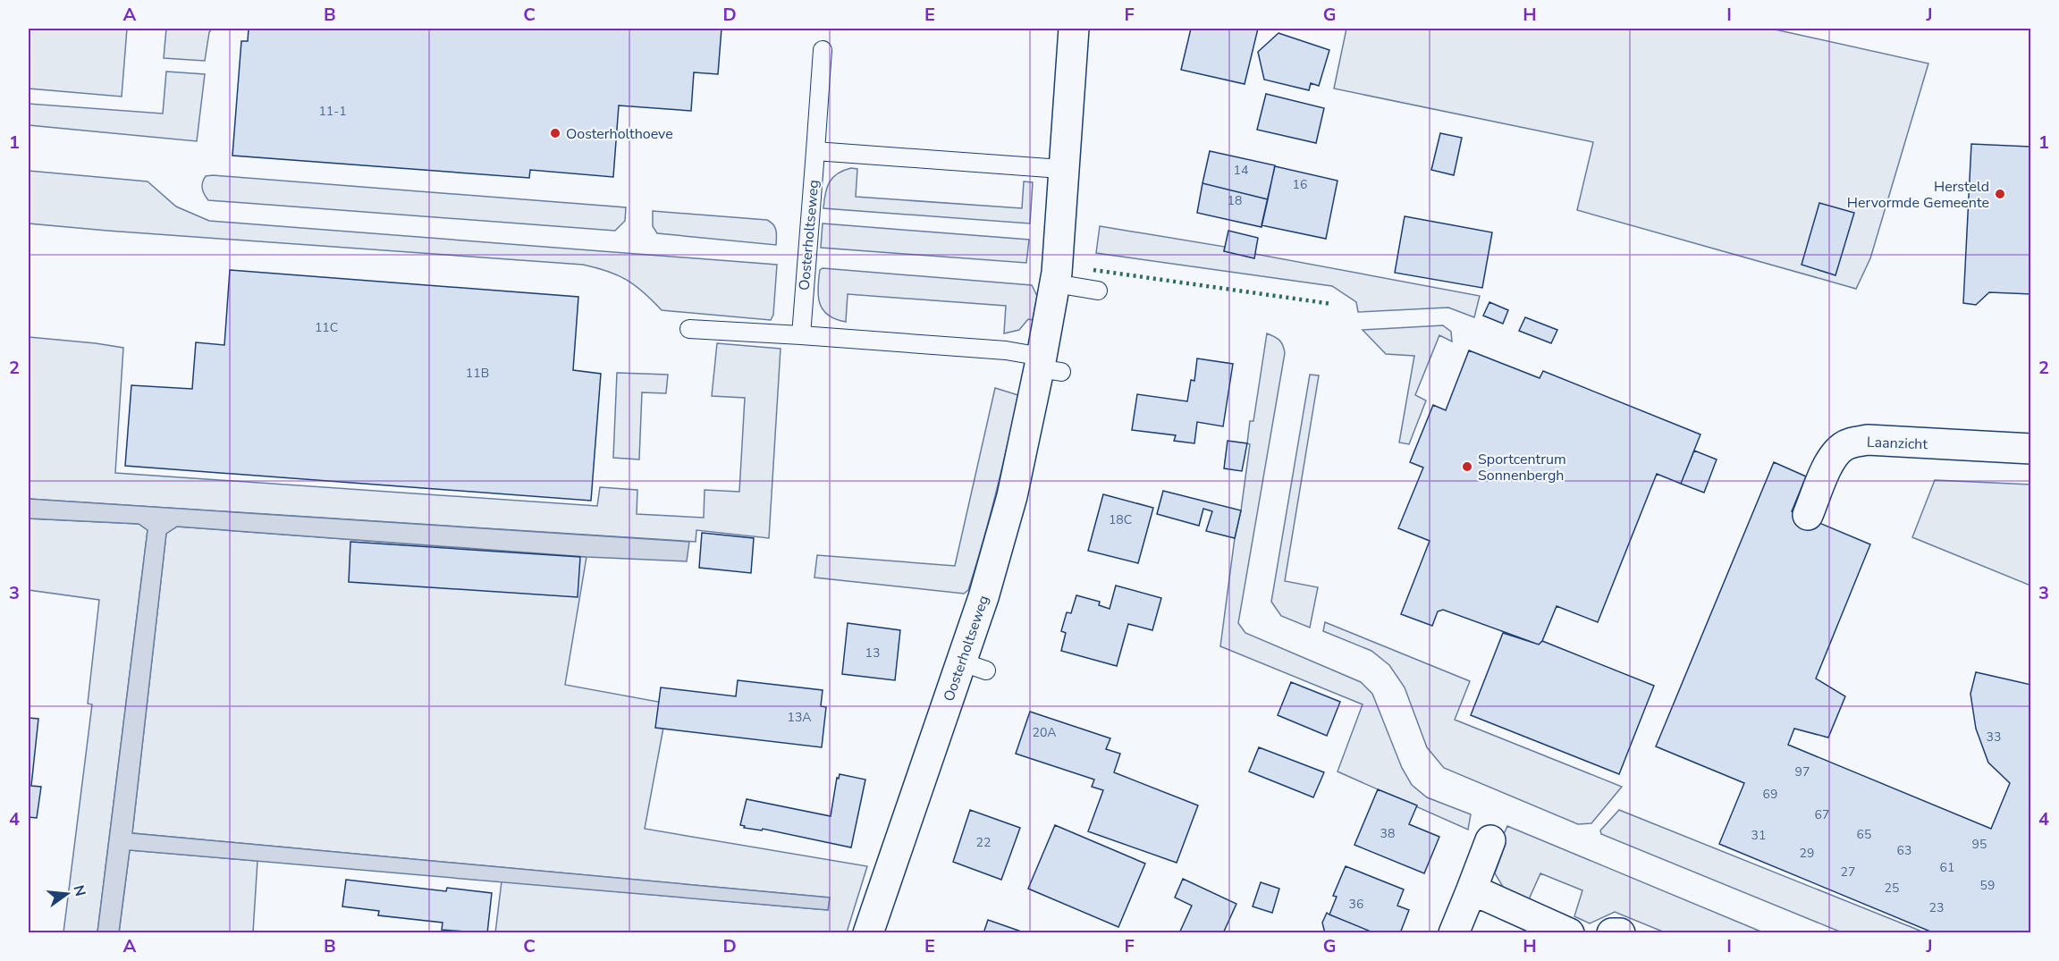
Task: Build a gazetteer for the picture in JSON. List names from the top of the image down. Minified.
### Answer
{"streets":{"street":["Oosterholtseweg","Laanzicht"]},"places":["Oosterholthoeve","Hersteld Hervormde Gemeente","Sportcentrum Sonnenbergh"],"house_numbers":["11-1","14","16","18","11C","11B","18C","13","13A","20A","33","97","69","67","38","65","31","22","95","63","29","61","27","59","25","36","23"],"north":"right","grid":{"columns":["A","B","C","D","E","F","G","H","I","J"],"rows":["1","2","3","4"]}}
